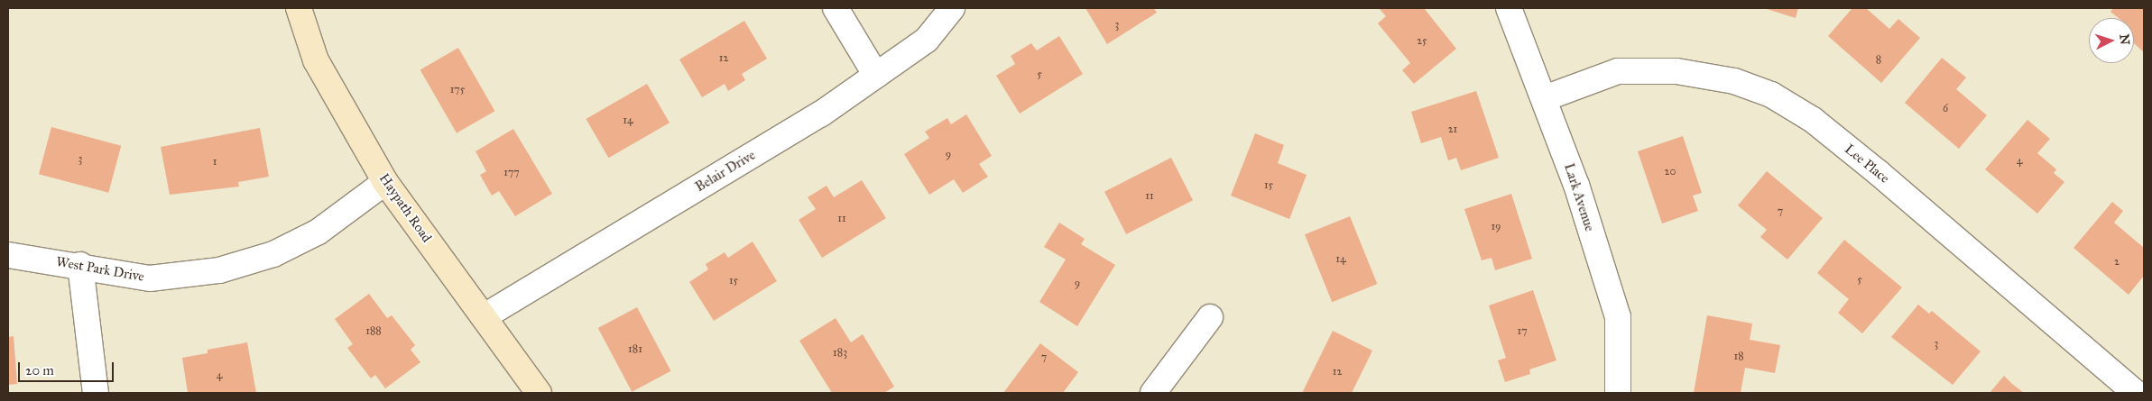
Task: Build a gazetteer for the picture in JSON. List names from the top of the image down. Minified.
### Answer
{"streets":{"street":["Lee Place","Belair Drive","Lark Avenue","Haypath Road","West Park Drive"]},"crossings":[["Lee Place","Lark Avenue"],["Belair Drive","Haypath Road"],["Haypath Road","West Park Drive"]],"house_numbers":["3","25","12","8","5","175","6","14","21","9","3","4","1","20","177","15","11","7","11","19","14","2","5","15","9","188","17","3","181","183","18","7","12","4"],"scale_bar":"20 m","north":"right"}
